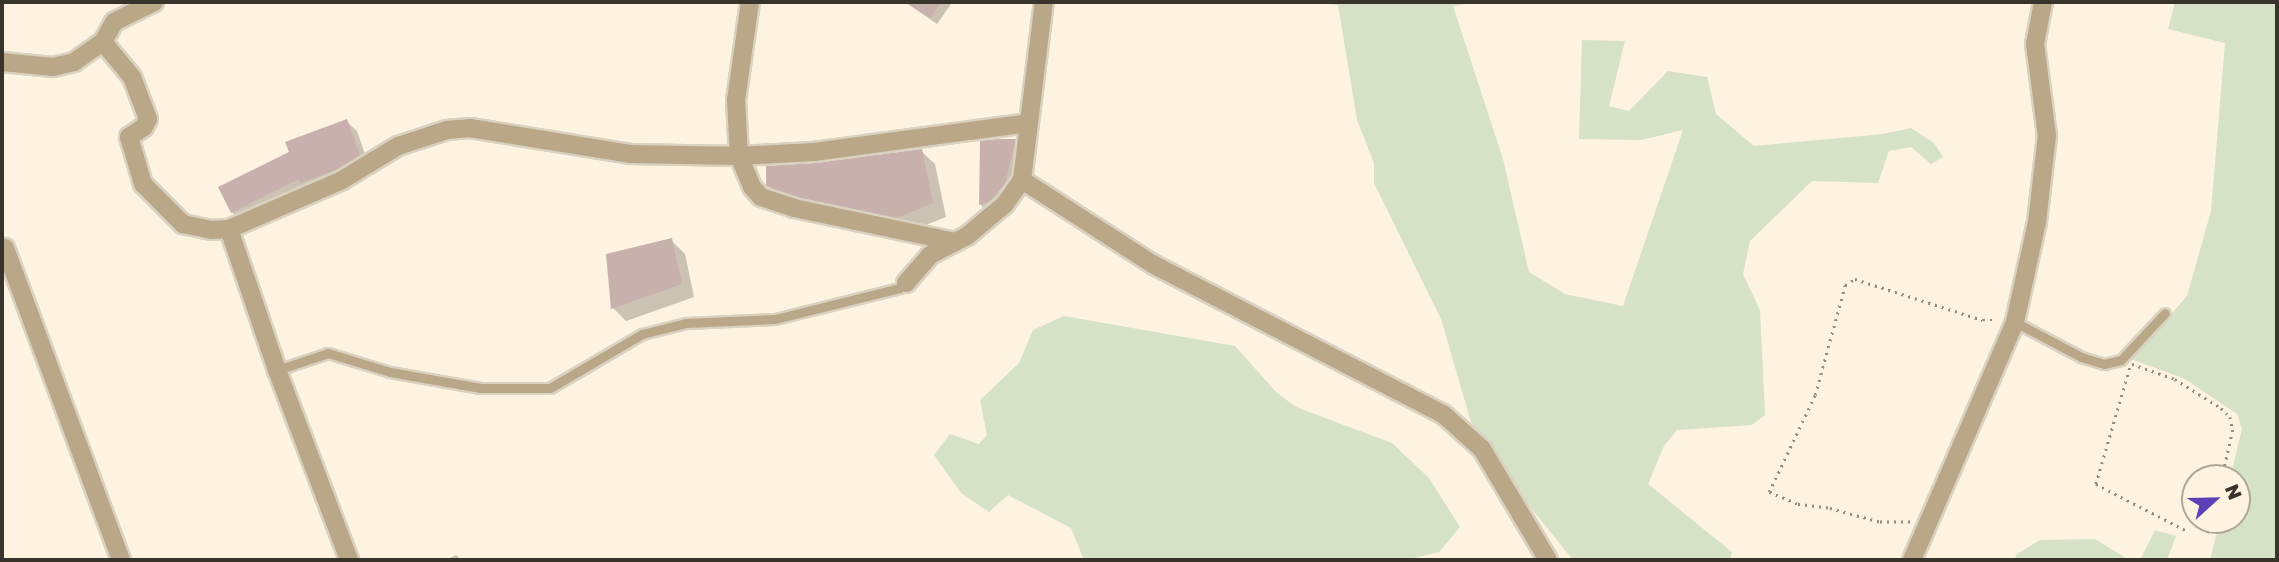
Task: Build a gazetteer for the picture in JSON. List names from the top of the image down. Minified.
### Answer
{"north":"right"}
